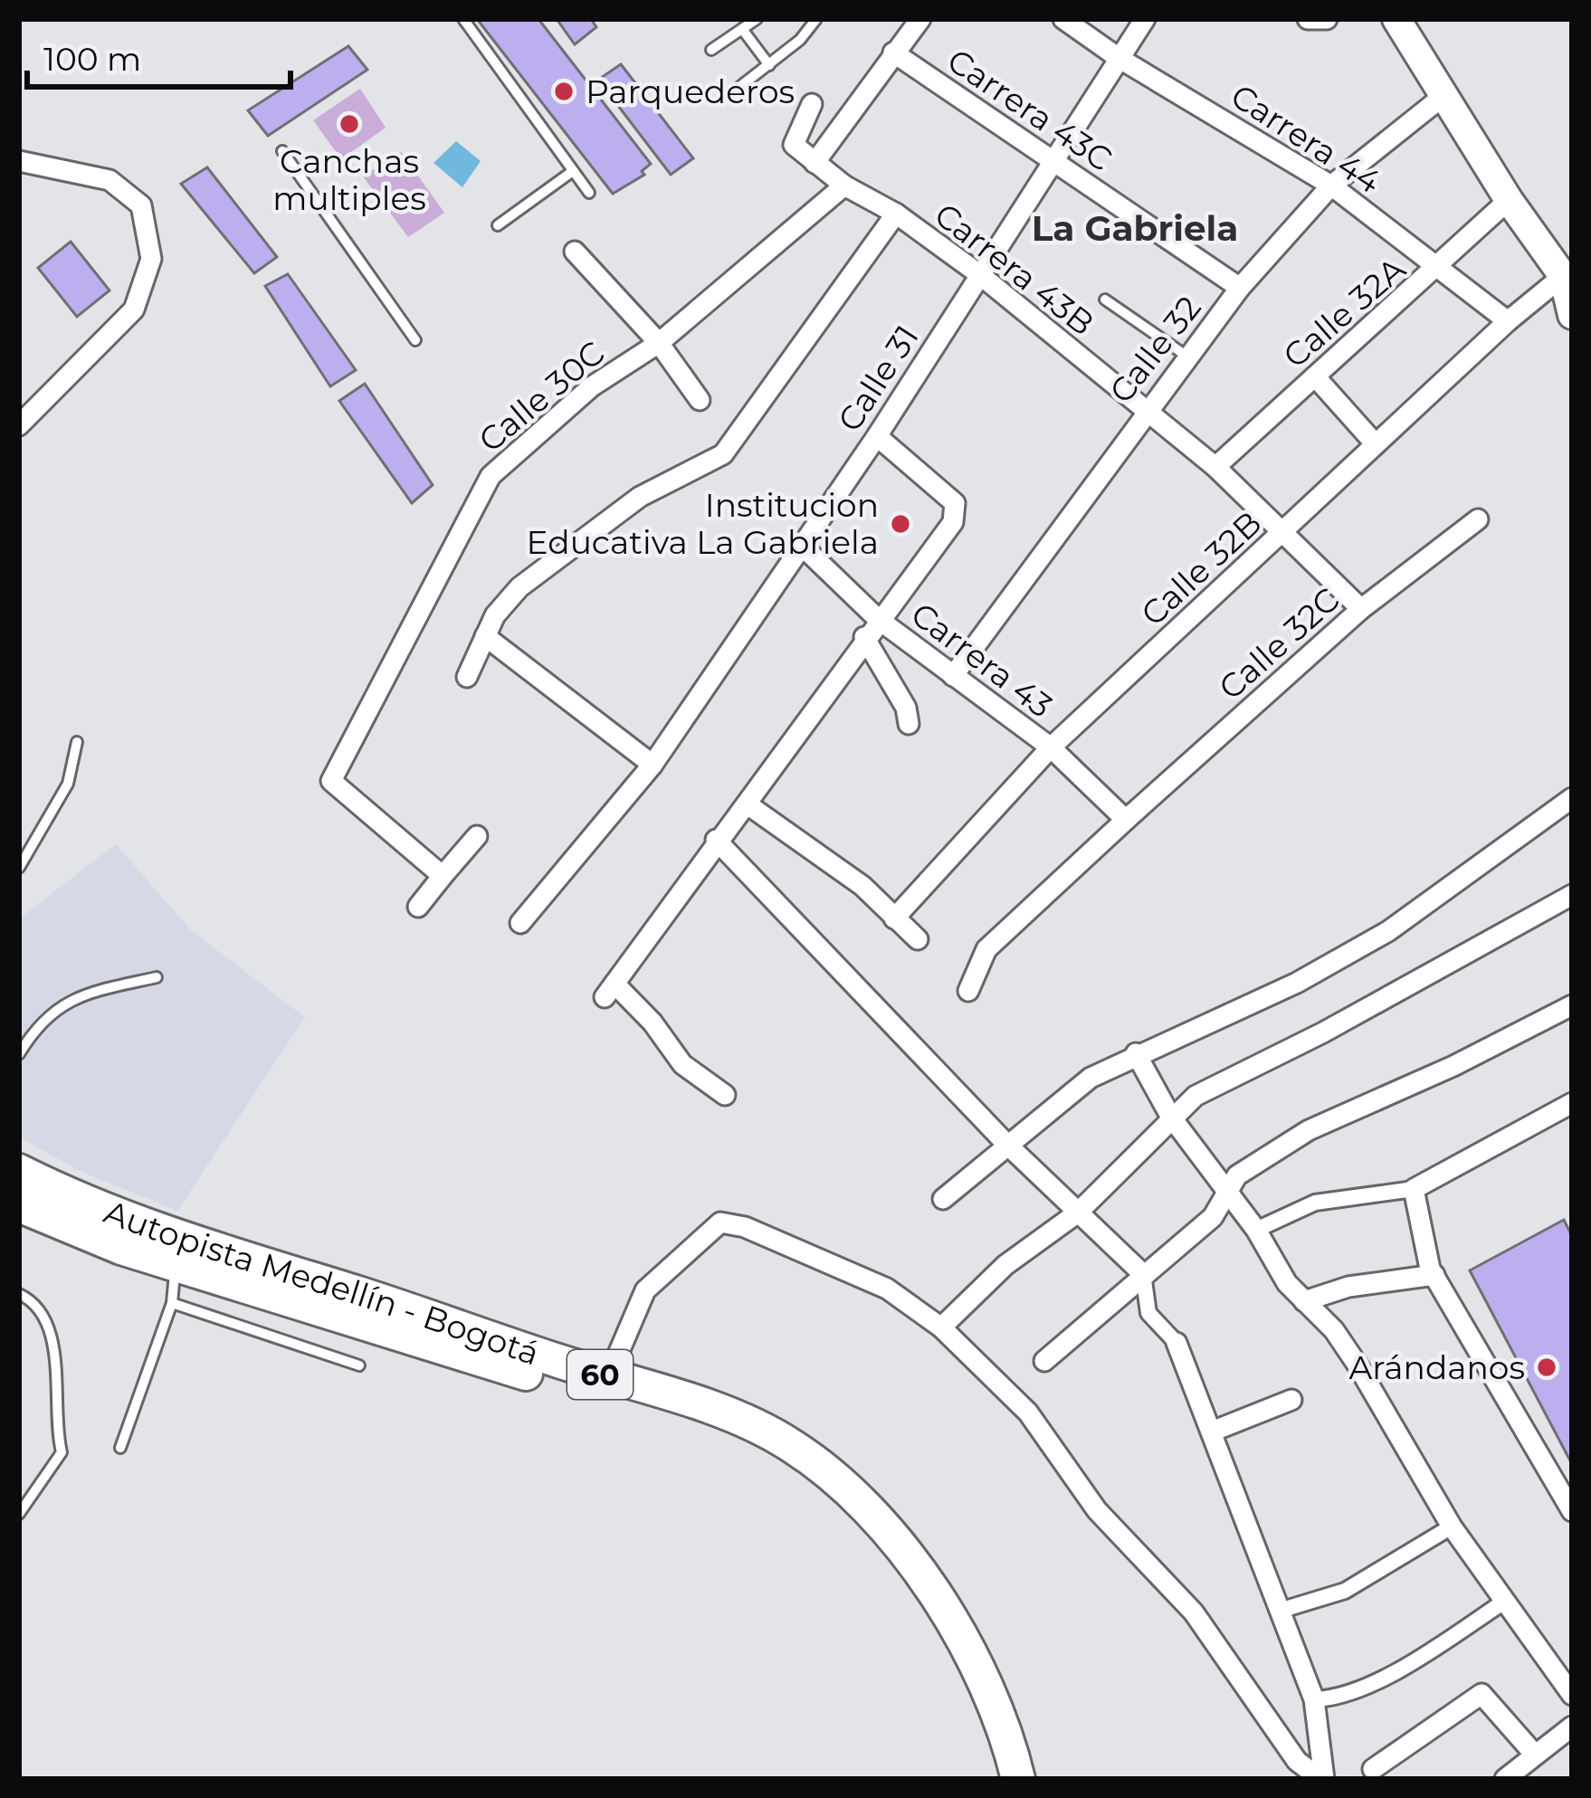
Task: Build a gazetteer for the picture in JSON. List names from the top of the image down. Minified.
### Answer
{"streets":{"highway":["Autopista Medellín - Bogotá","60"],"street":["Carrera 43C","Carrera 44","Carrera 43B","Calle 32A","Calle 32","Calle 31","Calle 30C","Calle 32B","Calle 32C","Carrera 43"]},"crossings":[["Carrera 43C","Calle 32"],["Carrera 43C","Calle 31"],["Carrera 44","Calle 32A"],["Carrera 44","Calle 32"],["Carrera 44","Calle 31"],["Carrera 44","Calle 32B"],["Carrera 43B","Calle 32A"],["Carrera 43B","Calle 32"],["Carrera 43B","Calle 31"],["Carrera 43B","Calle 30C"],["Carrera 43B","Calle 32B"],["Carrera 43B","Calle 32C"],["Calle 32","Carrera 43"],["Calle 31","Carrera 43"],["Calle 32B","Carrera 43"],["Calle 32C","Carrera 43"]],"districts":["La Gabriela"],"places":["Parquederos","Canchas multiples","Institucion Educativa La Gabriela","Arándanos"],"scale_bar":"100 m"}
